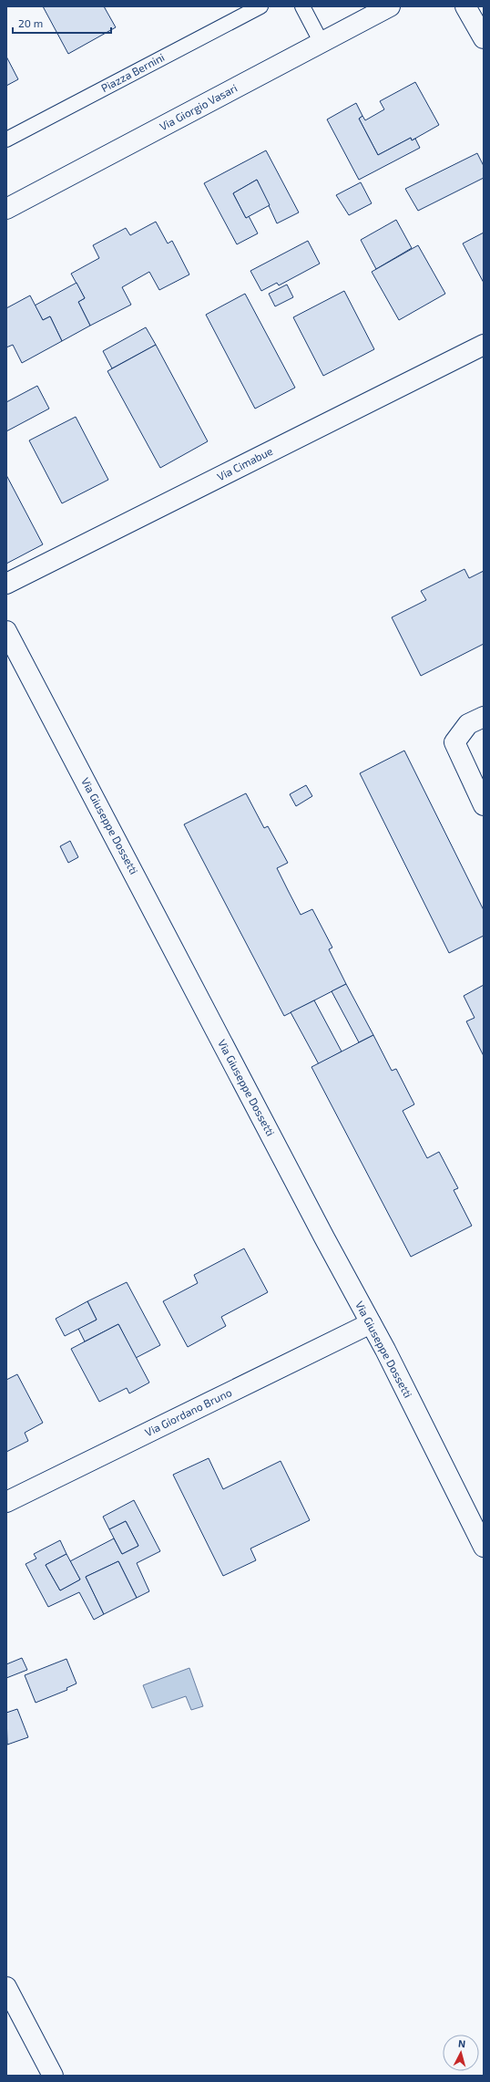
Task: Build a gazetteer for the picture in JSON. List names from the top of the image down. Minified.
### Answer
{"streets":{"street":["Via Giorgio Vasari","Via Cimabue","Via Giuseppe Dossetti","Via Giordano Bruno"],"lane":["Piazza Bernini"]},"crossings":[["Via Giuseppe Dossetti","Via Giordano Bruno"]],"scale_bar":"20 m","north":"top"}
